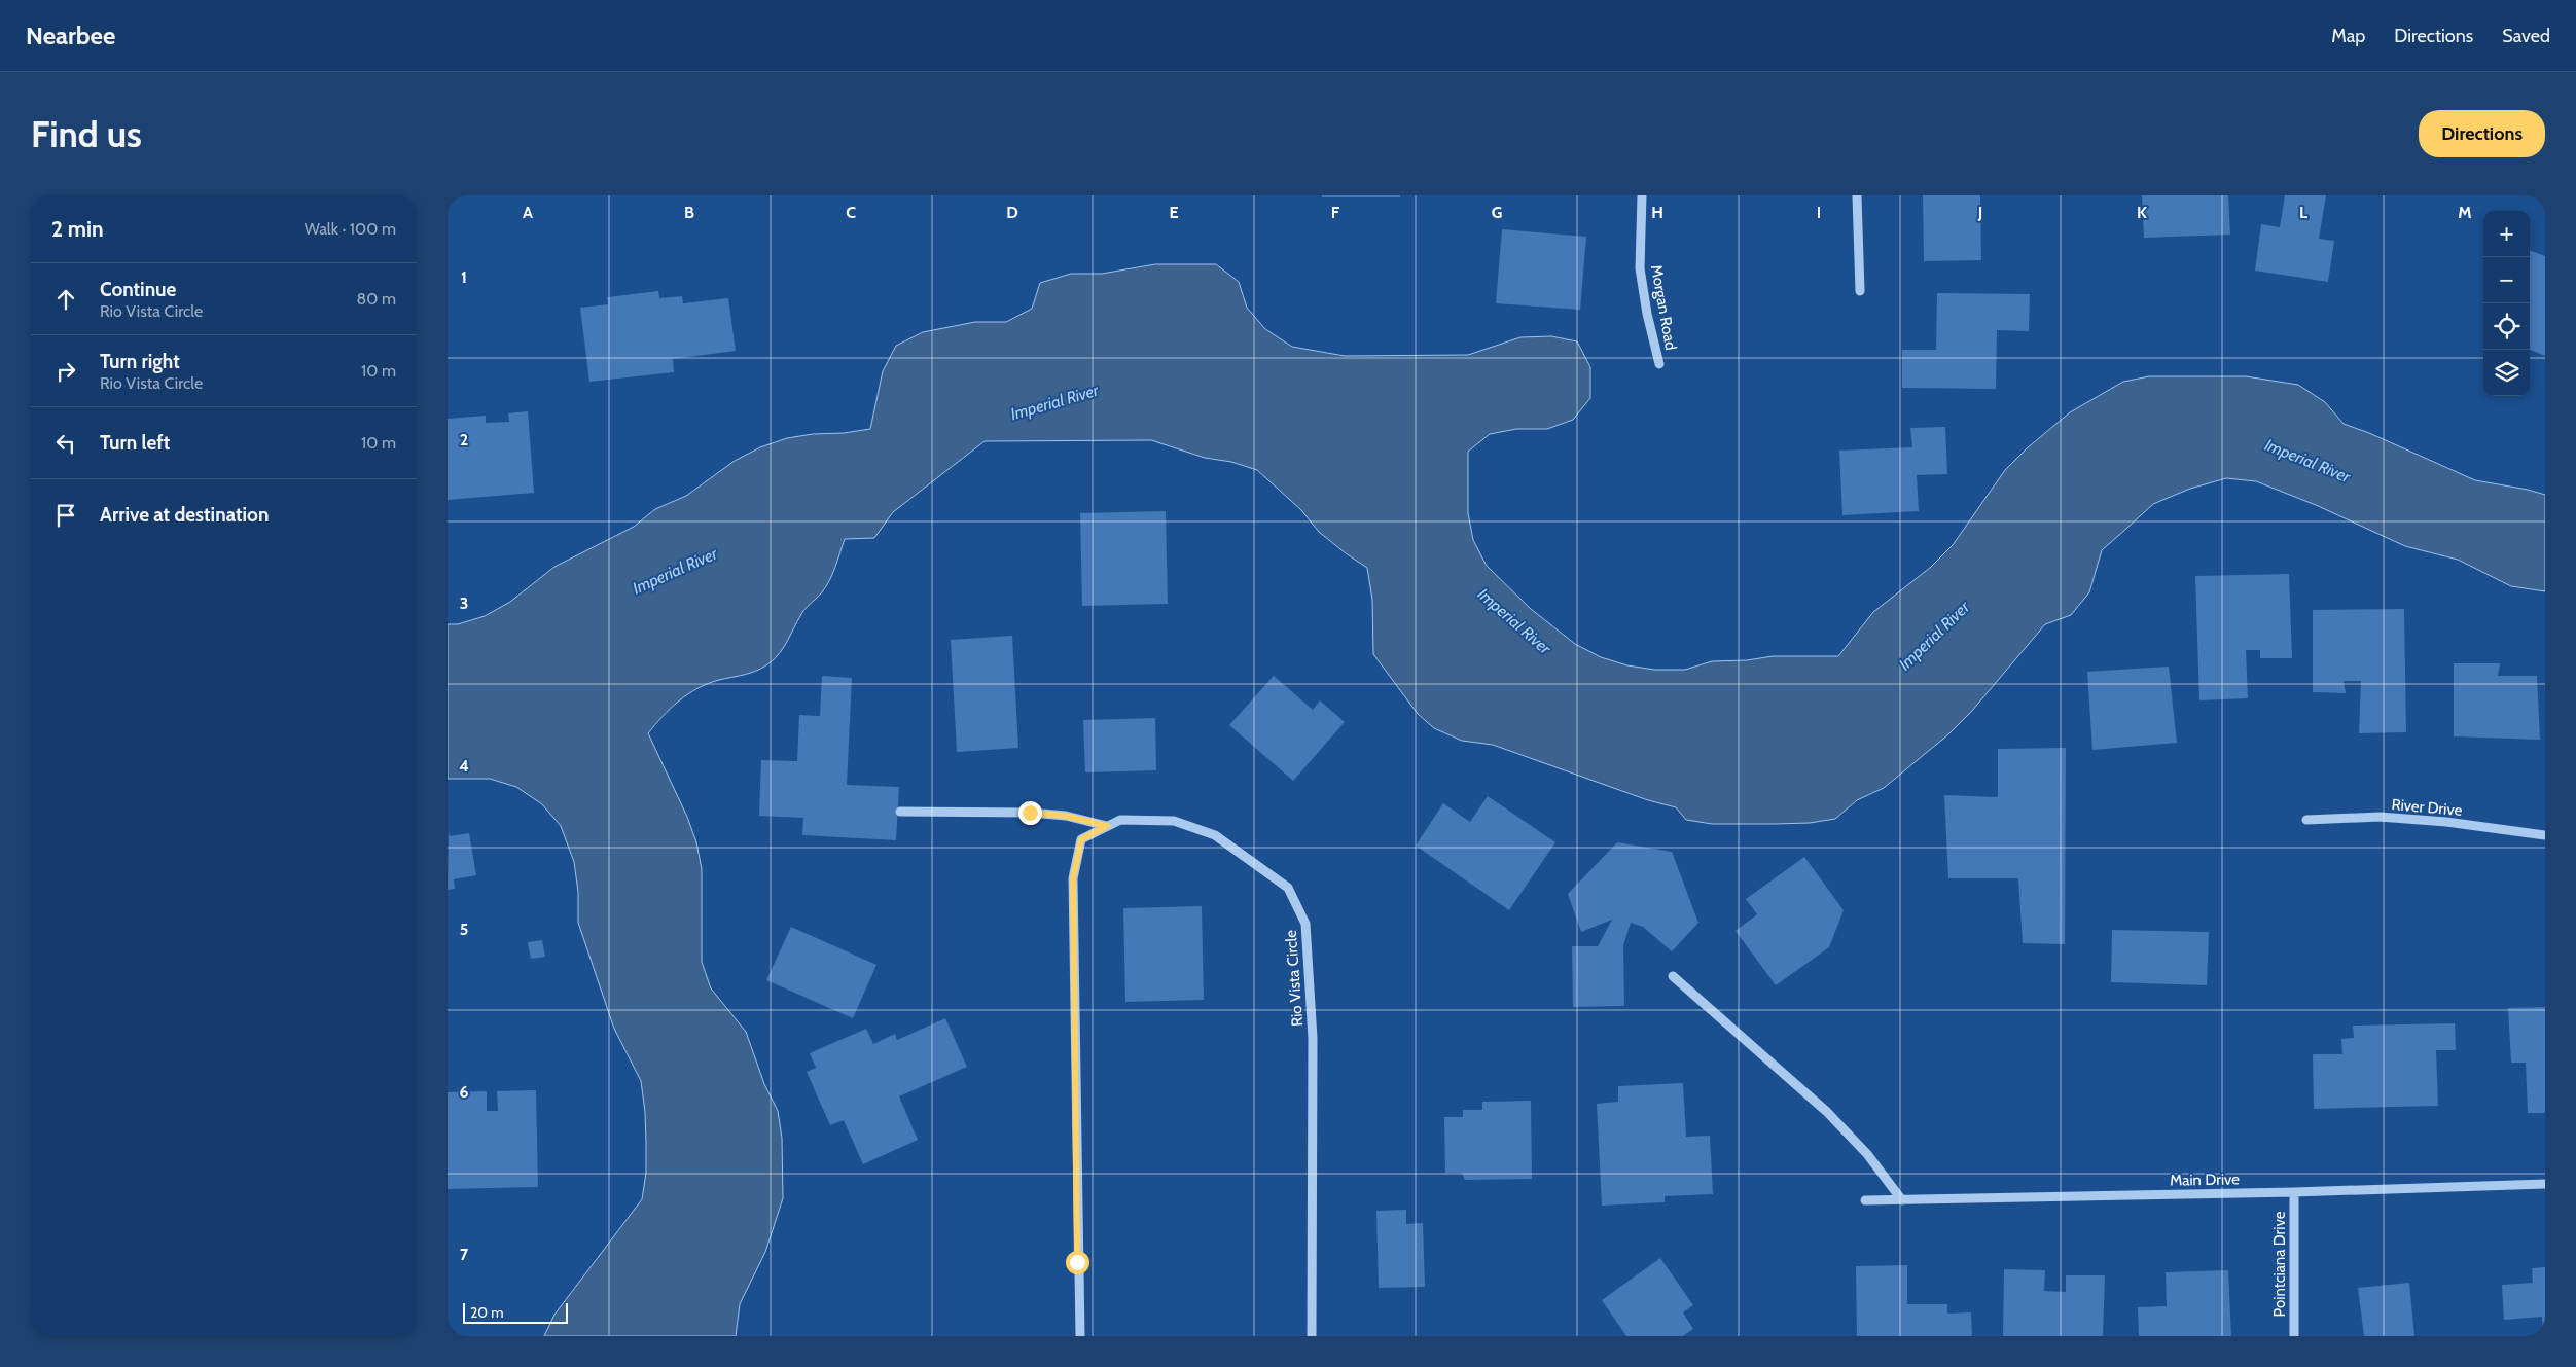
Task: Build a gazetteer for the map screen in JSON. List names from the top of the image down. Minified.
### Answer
{"streets":{"street":["Morgan Road","River Drive","Rio Vista Circle","Main Drive","Pointciana Drive"]},"crossings":[["Main Drive","Pointciana Drive"]],"water":["Imperial River"],"scale_bar":"20 m","page":{"header":"Nearbee","nav":["Map","Directions","Saved"],"buttons":"Directions","title":"Find us","heading":["2 min","Walk · 100 m"],"map_buttons":["+","−"],"list":[["Continue","Rio Vista Circle","80 m"],["Turn right","Rio Vista Circle","10 m"],["Turn left","10 m"],"Arrive at destination"],"scale":"20 m"},"grid":{"columns":["A","B","C","D","E","F","G","H","I","J","K","L","M"],"rows":["1","2","3","4","5","6","7"]}}
